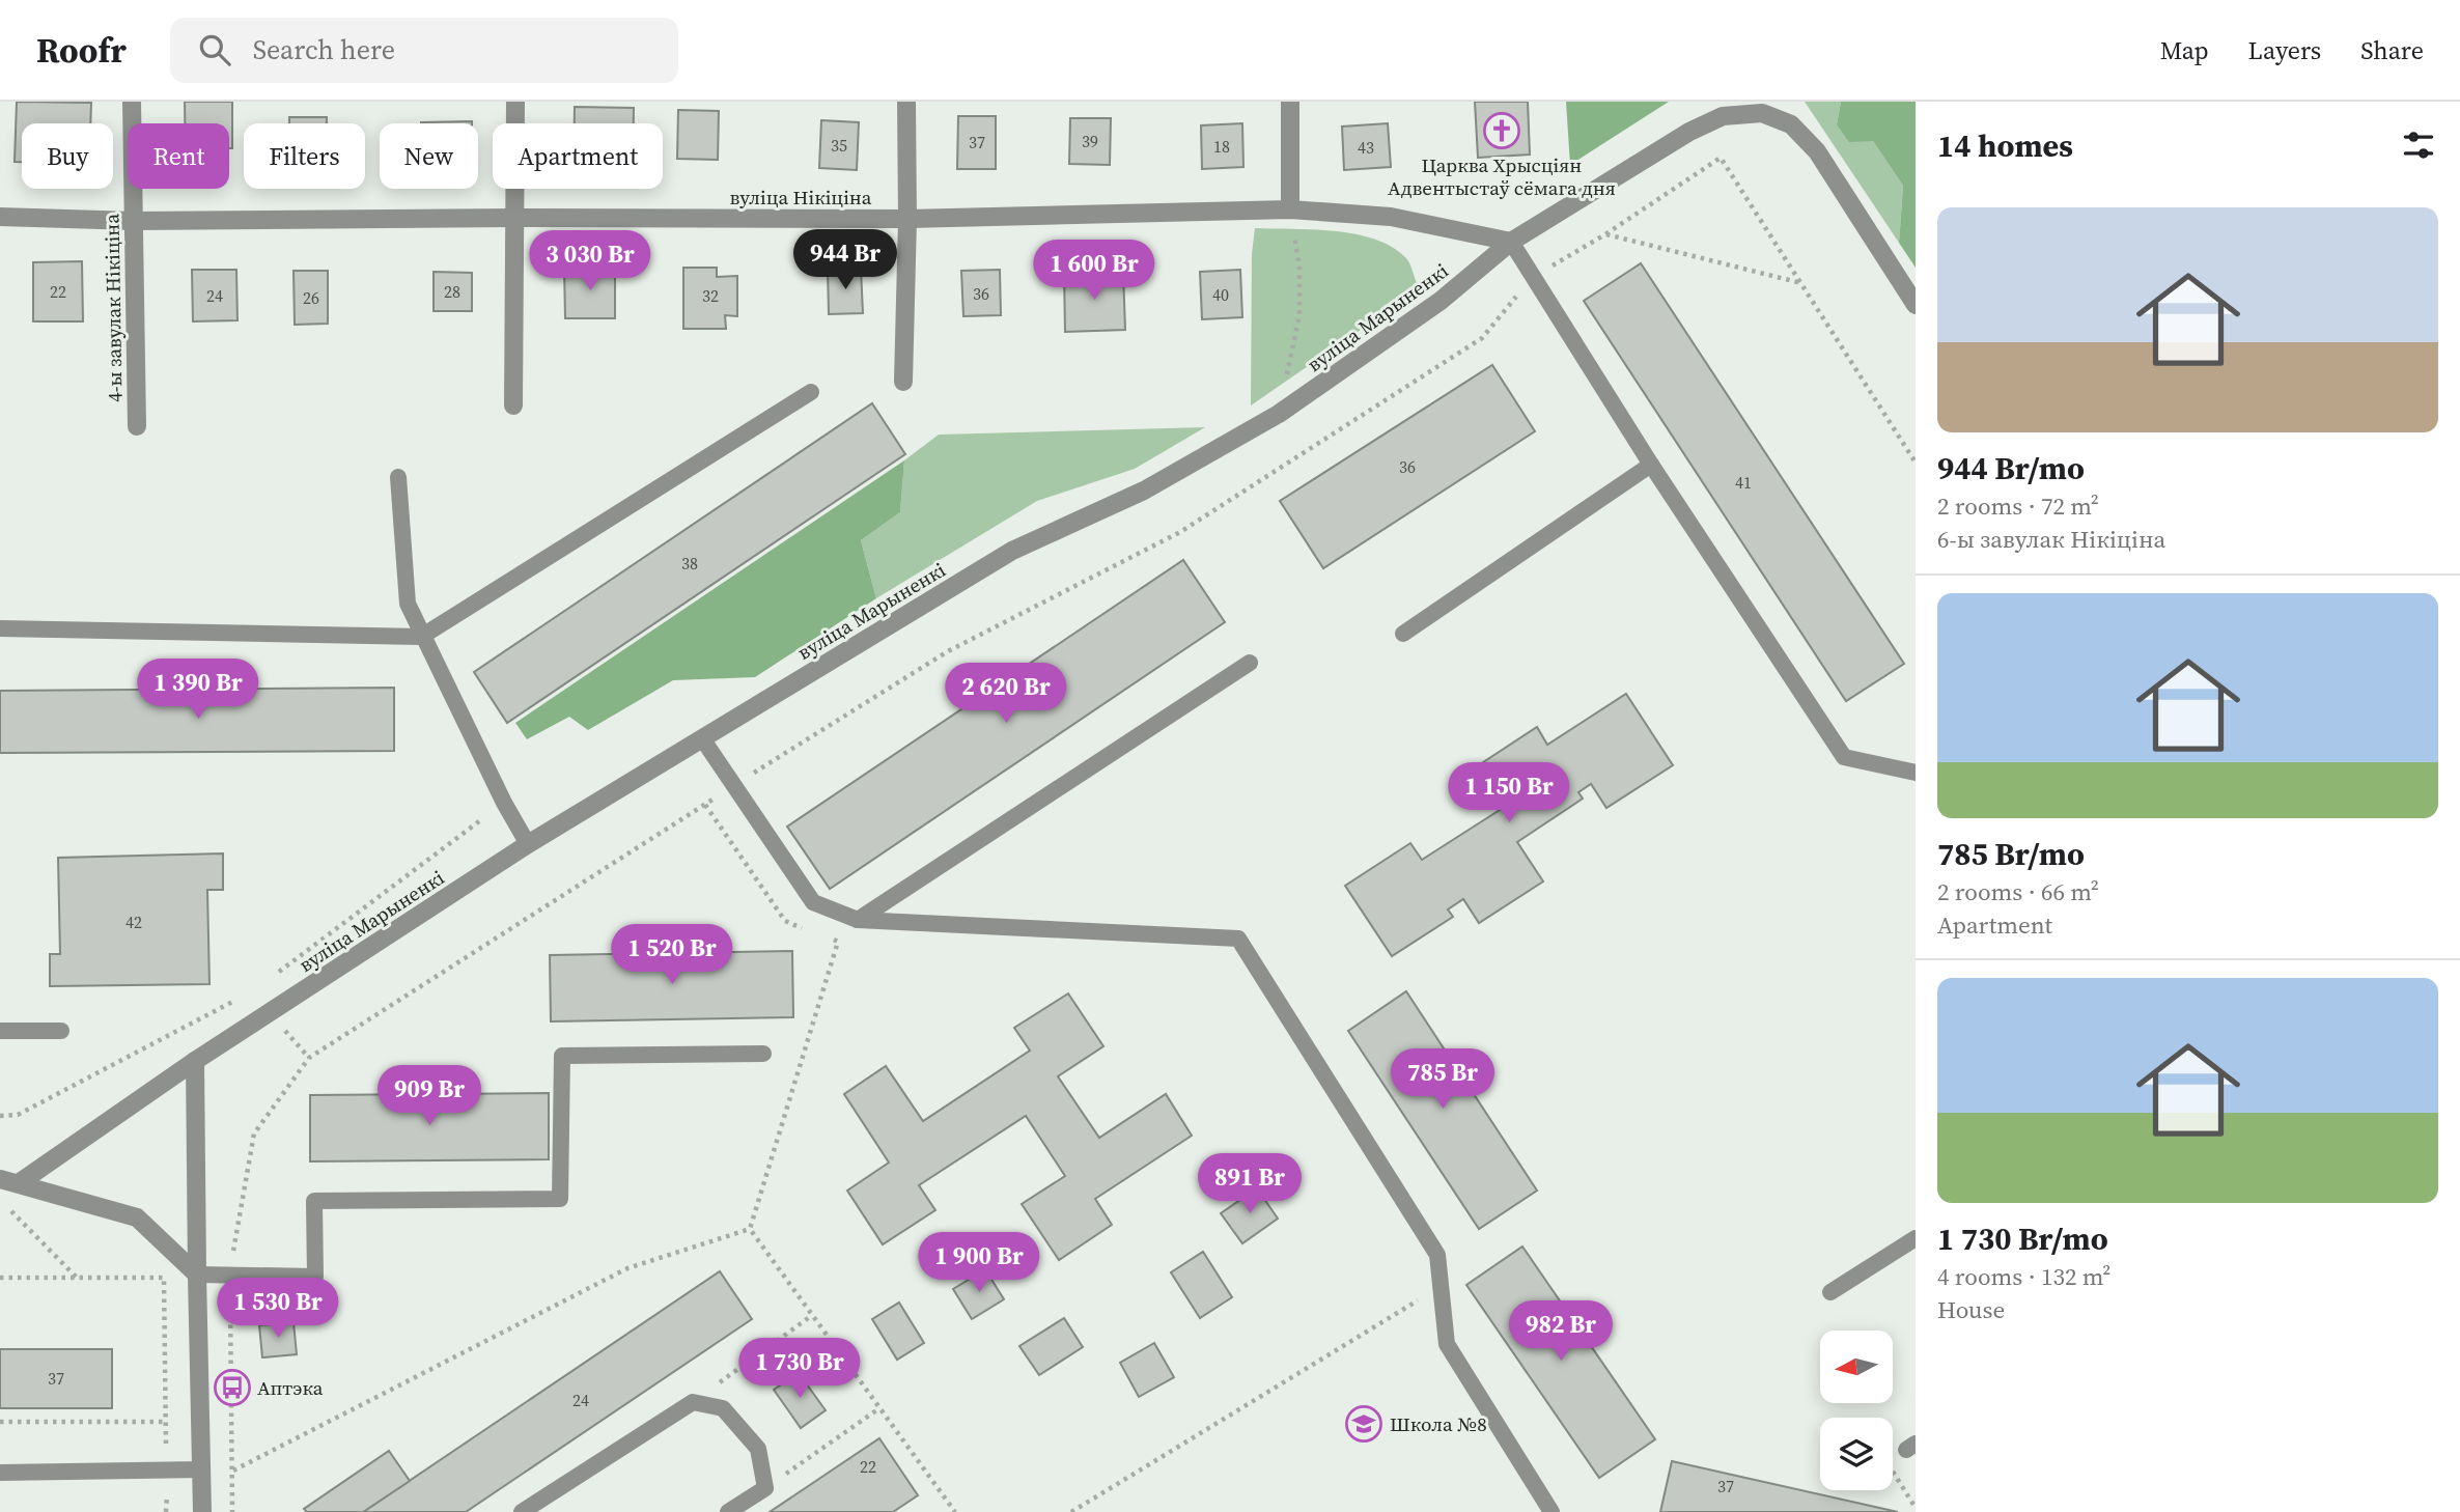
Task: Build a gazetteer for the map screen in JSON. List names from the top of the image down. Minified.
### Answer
{"streets":{"street":["вуліца Нікіціна","4-ы завулак Нікіціна","вуліца Марыненкі"]},"crossings":[["вуліца Нікіціна","4-ы завулак Нікіціна"],["вуліца Нікіціна","вуліца Марыненкі"]],"places":{"church":["Царква Хрысціян Адвентыстаў сёмага дня"],"bus stop":["Аптэка"],"school or university":["Школа №8"]},"house_numbers":["39","37","35","18","43","22","28","36","40","24","32","26","36","41","38","42","37","24","22","37"],"north":"left","page":{"header":"Roofr","search":"Search here","nav":["Map","Layers","Share"],"heading":"14 homes","chip":["Buy","Rent","Filters","New","Apartment"],"list":[{"name":"944 Br/mo","note":"2 rooms · 72 m² · 6-ы завулак Нікіціна"},{"name":"785 Br/mo","note":"2 rooms · 66 m² · Apartment"},{"name":"1 730 Br/mo","note":"4 rooms · 132 m² · House"}],"price":["944 Br","3 030 Br","1 600 Br","1 390 Br","2 620 Br","1 150 Br","1 520 Br","785 Br","909 Br","891 Br","1 900 Br","1 530 Br","982 Br","1 730 Br"]}}
